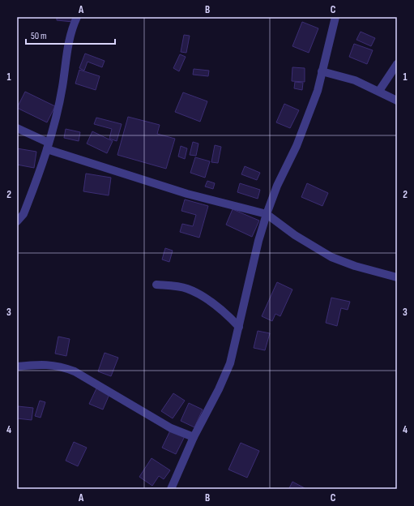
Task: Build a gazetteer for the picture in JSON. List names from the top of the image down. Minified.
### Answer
{"scale_bar":"50 m","grid":{"columns":["A","B","C"],"rows":["1","2","3","4"]}}
